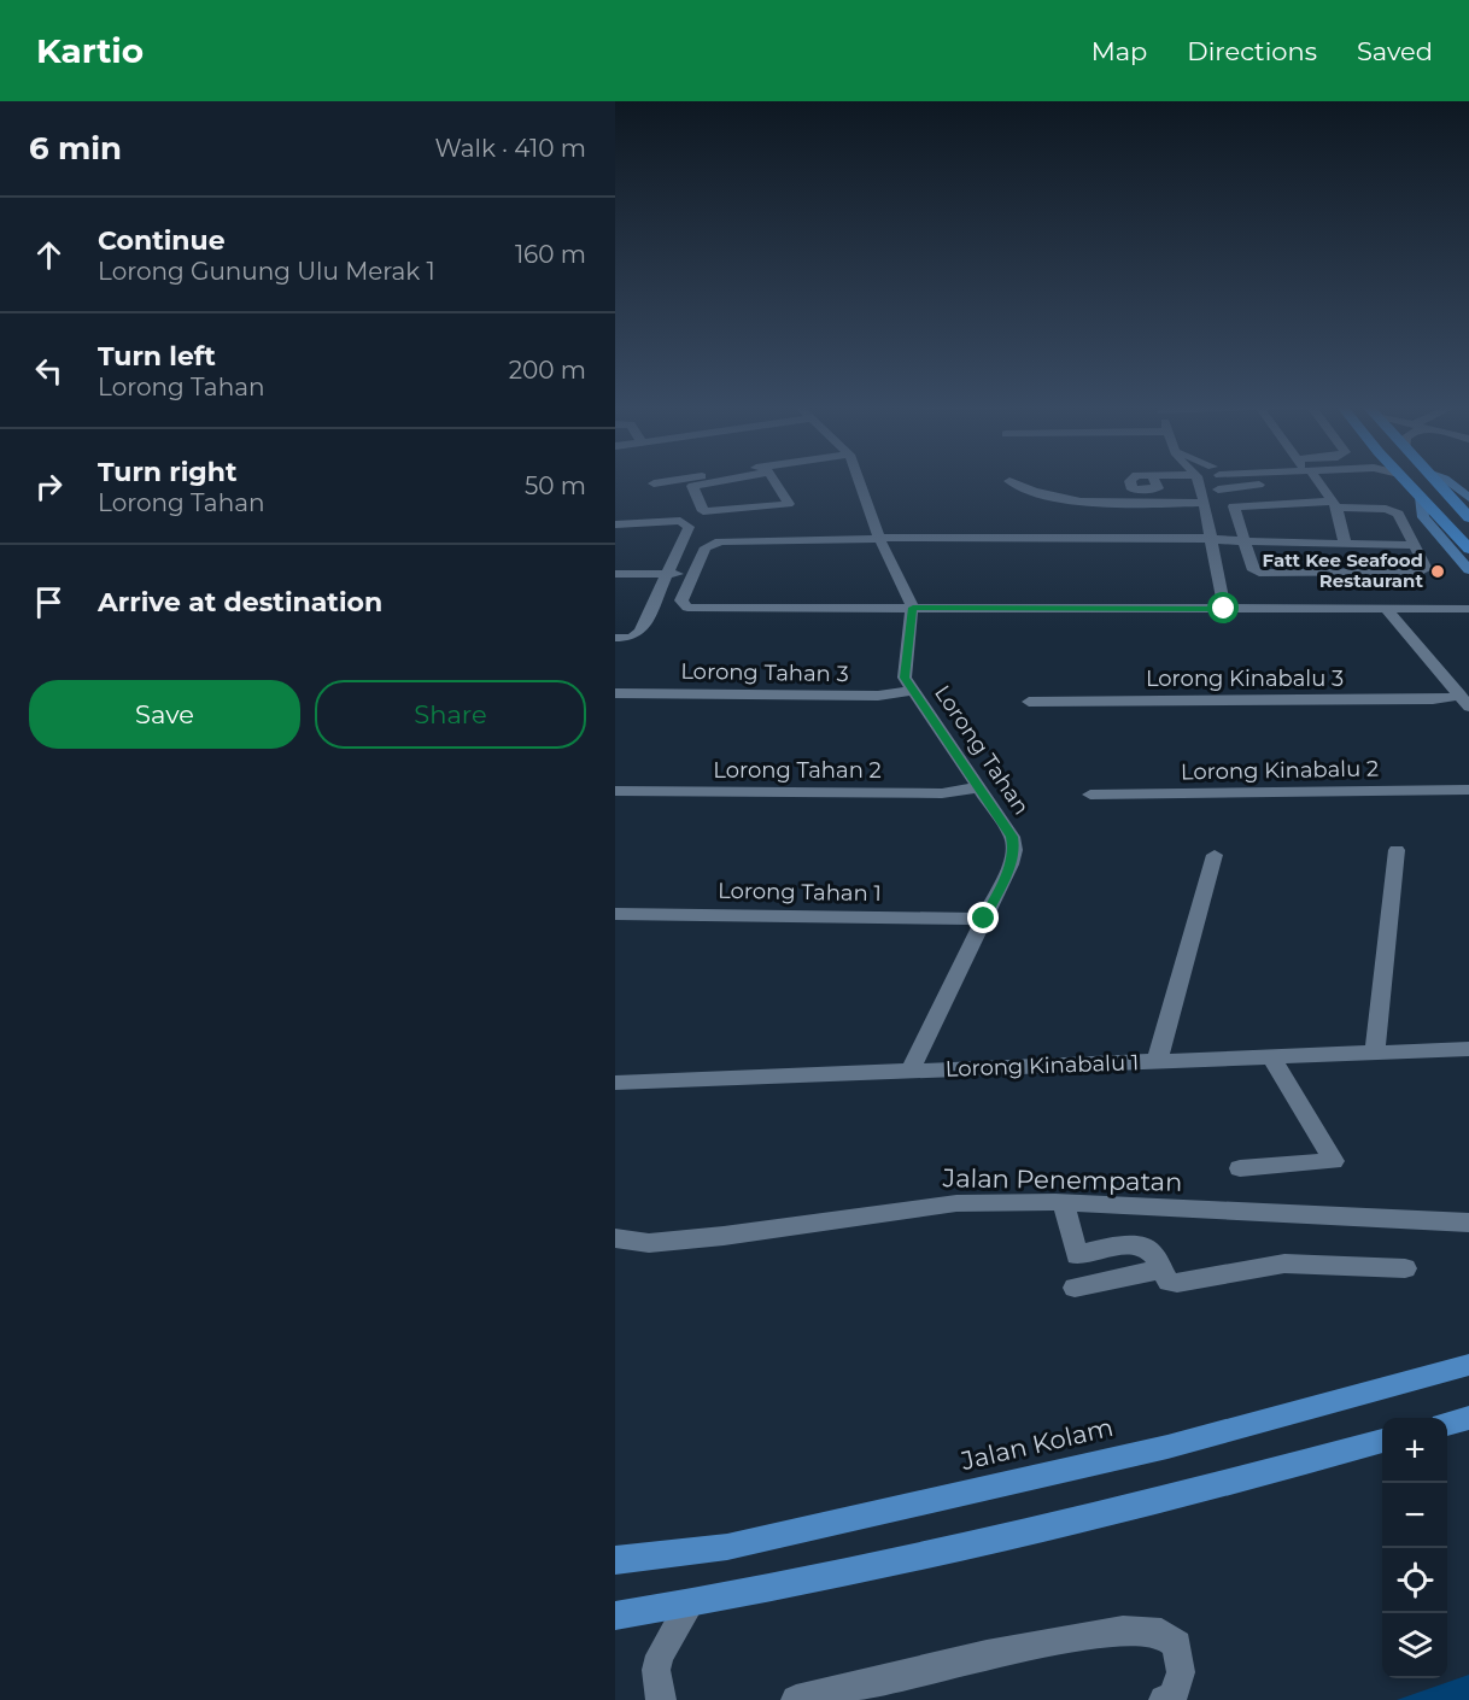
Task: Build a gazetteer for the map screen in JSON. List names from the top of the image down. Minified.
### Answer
{"streets":{"main road":["Jalan Kolam"],"street":["Lorong Tahan 3","Lorong Kinabalu 3","Lorong Tahan","Lorong Tahan 2","Lorong Kinabalu 2","Lorong Tahan 1","Lorong Kinabalu 1","Jalan Penempatan"]},"crossings":[["Lorong Tahan 3","Lorong Tahan"],["Lorong Tahan","Lorong Tahan 2"],["Lorong Tahan","Lorong Tahan 1"],["Lorong Tahan","Lorong Kinabalu 1"]],"places":["Fatt Kee Seafood Restaurant"],"page":{"header":"Kartio","nav":["Map","Directions","Saved"],"heading":["6 min","Walk · 410 m"],"list":[["Continue","Lorong Gunung Ulu Merak 1","160 m"],["Turn left","Lorong Tahan","200 m"],["Turn right","Lorong Tahan","50 m"],"Arrive at destination"],"buttons":["Save","Share"],"map_buttons":["+","−"]}}
